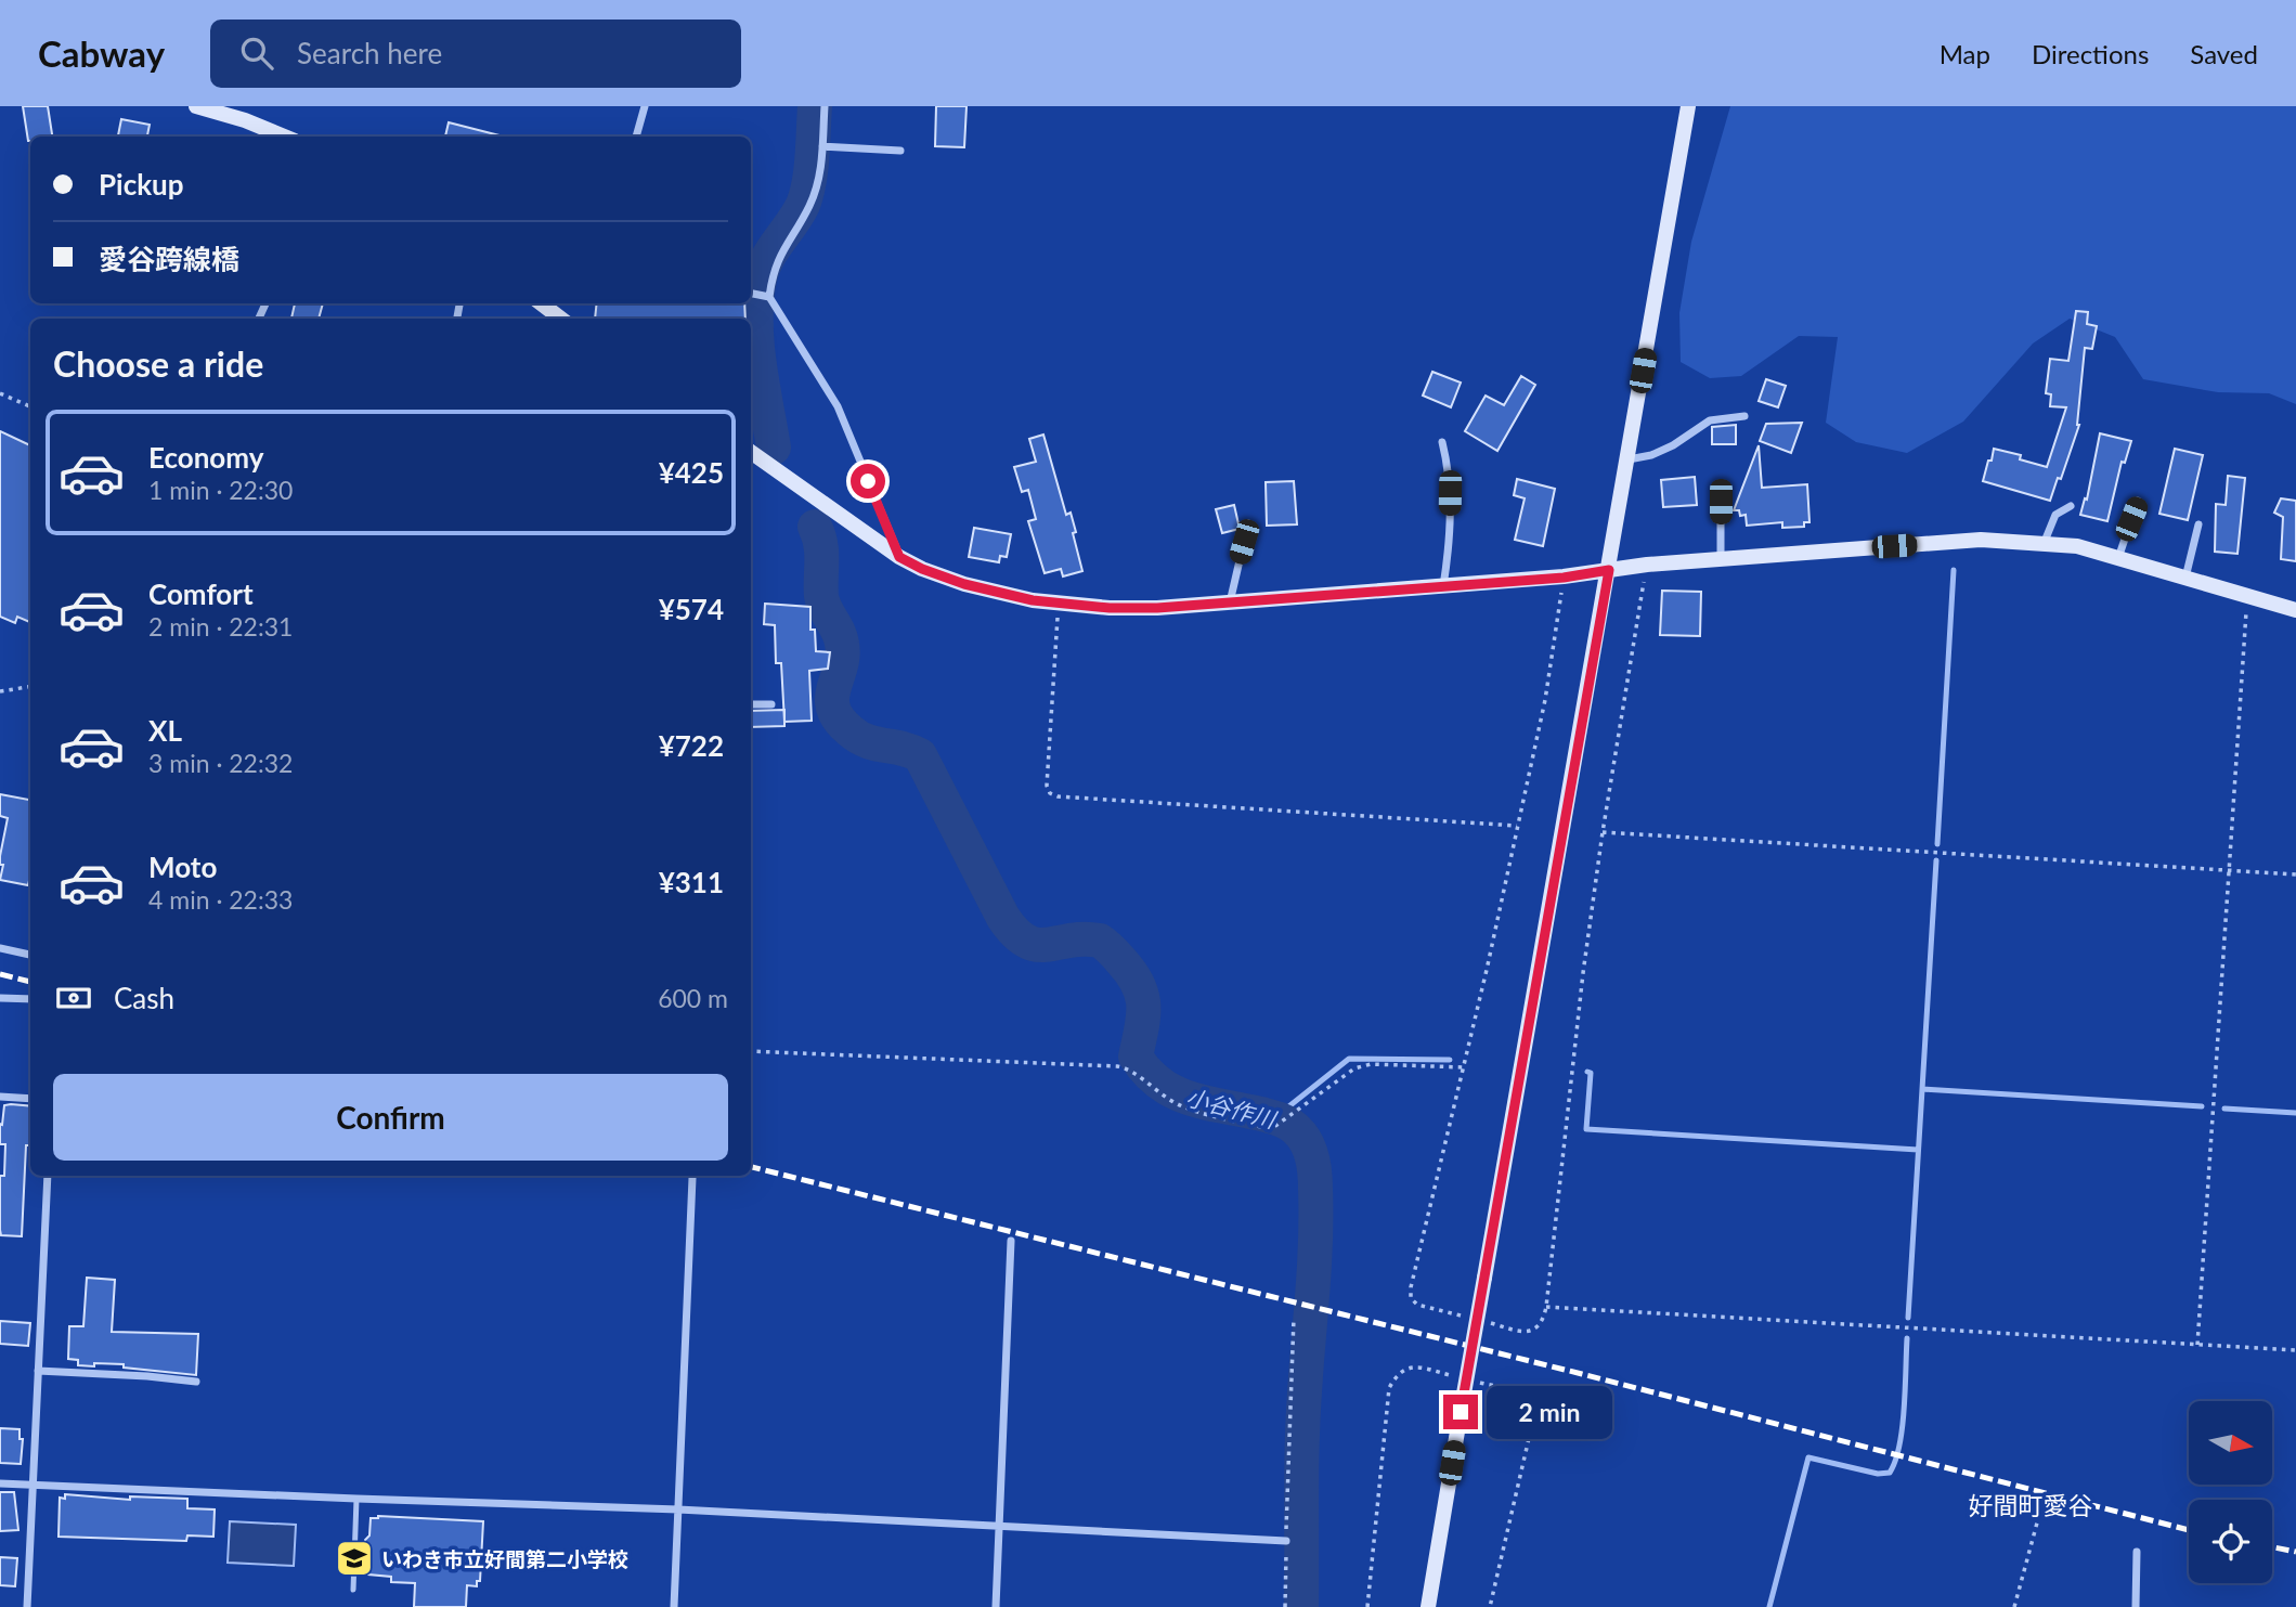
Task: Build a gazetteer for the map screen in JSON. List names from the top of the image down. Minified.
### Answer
{"districts":["好間町愛谷"],"water":["小谷作川"],"places":{"school or university":["いわき市立好間第二小学校"]},"north":"right","page":{"header":"Cabway","search":"Search here","nav":["Map","Directions","Saved"],"banner":["Pickup","愛谷跨線橋"],"heading":"Choose a ride","list":[{"name":"Economy","note":"1 min · 22:30","value":"¥425"},{"name":"Comfort","note":"2 min · 22:31","value":"¥574"},{"name":"XL","note":"3 min · 22:32","value":"¥722"},{"name":"Moto","note":"4 min · 22:33","value":"¥311"}],"pay":["Cash","600 m"],"buttons":"Confirm","bubble":"2 min"}}
